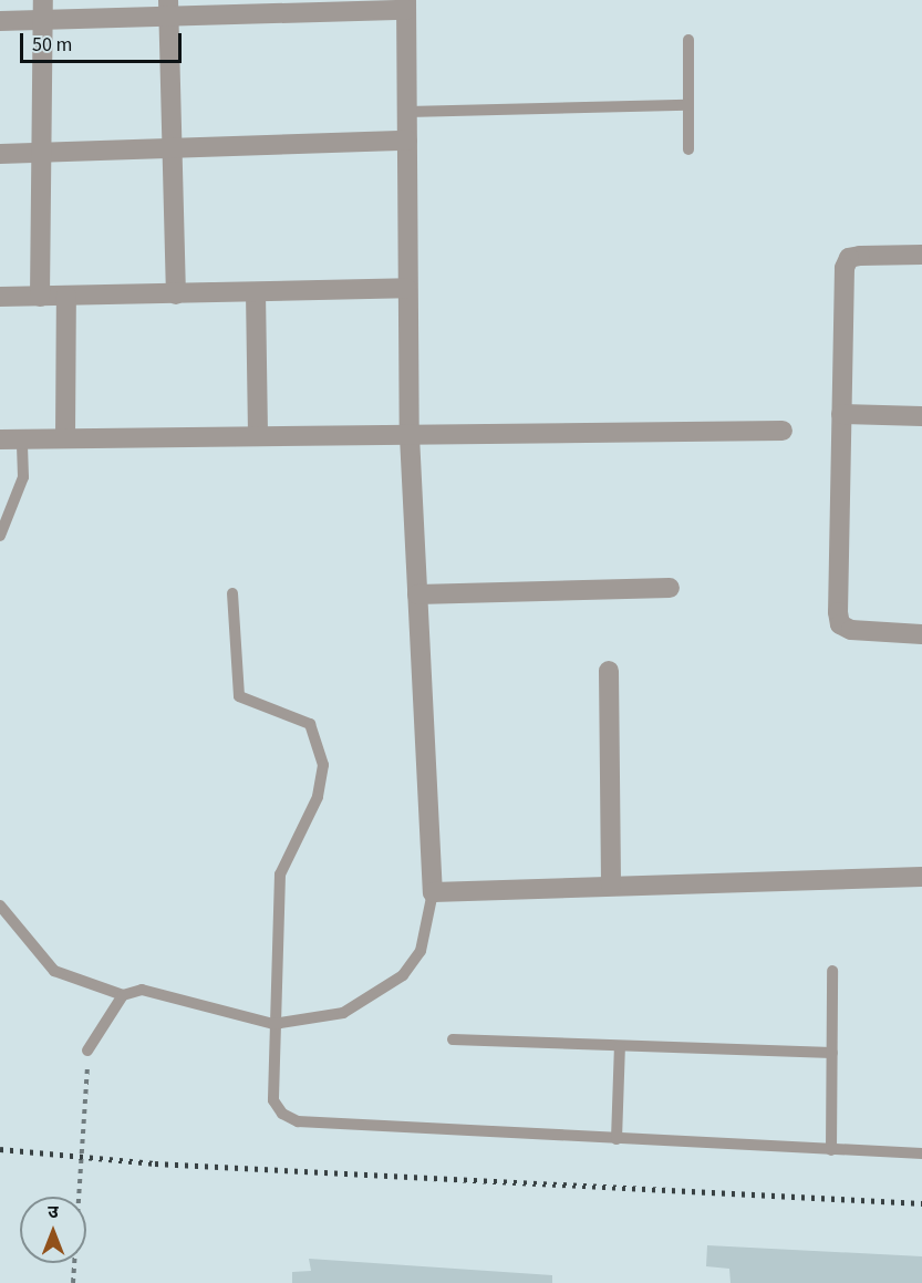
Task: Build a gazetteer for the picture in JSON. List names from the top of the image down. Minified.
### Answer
{"scale_bar":"50 m","north":"top"}
